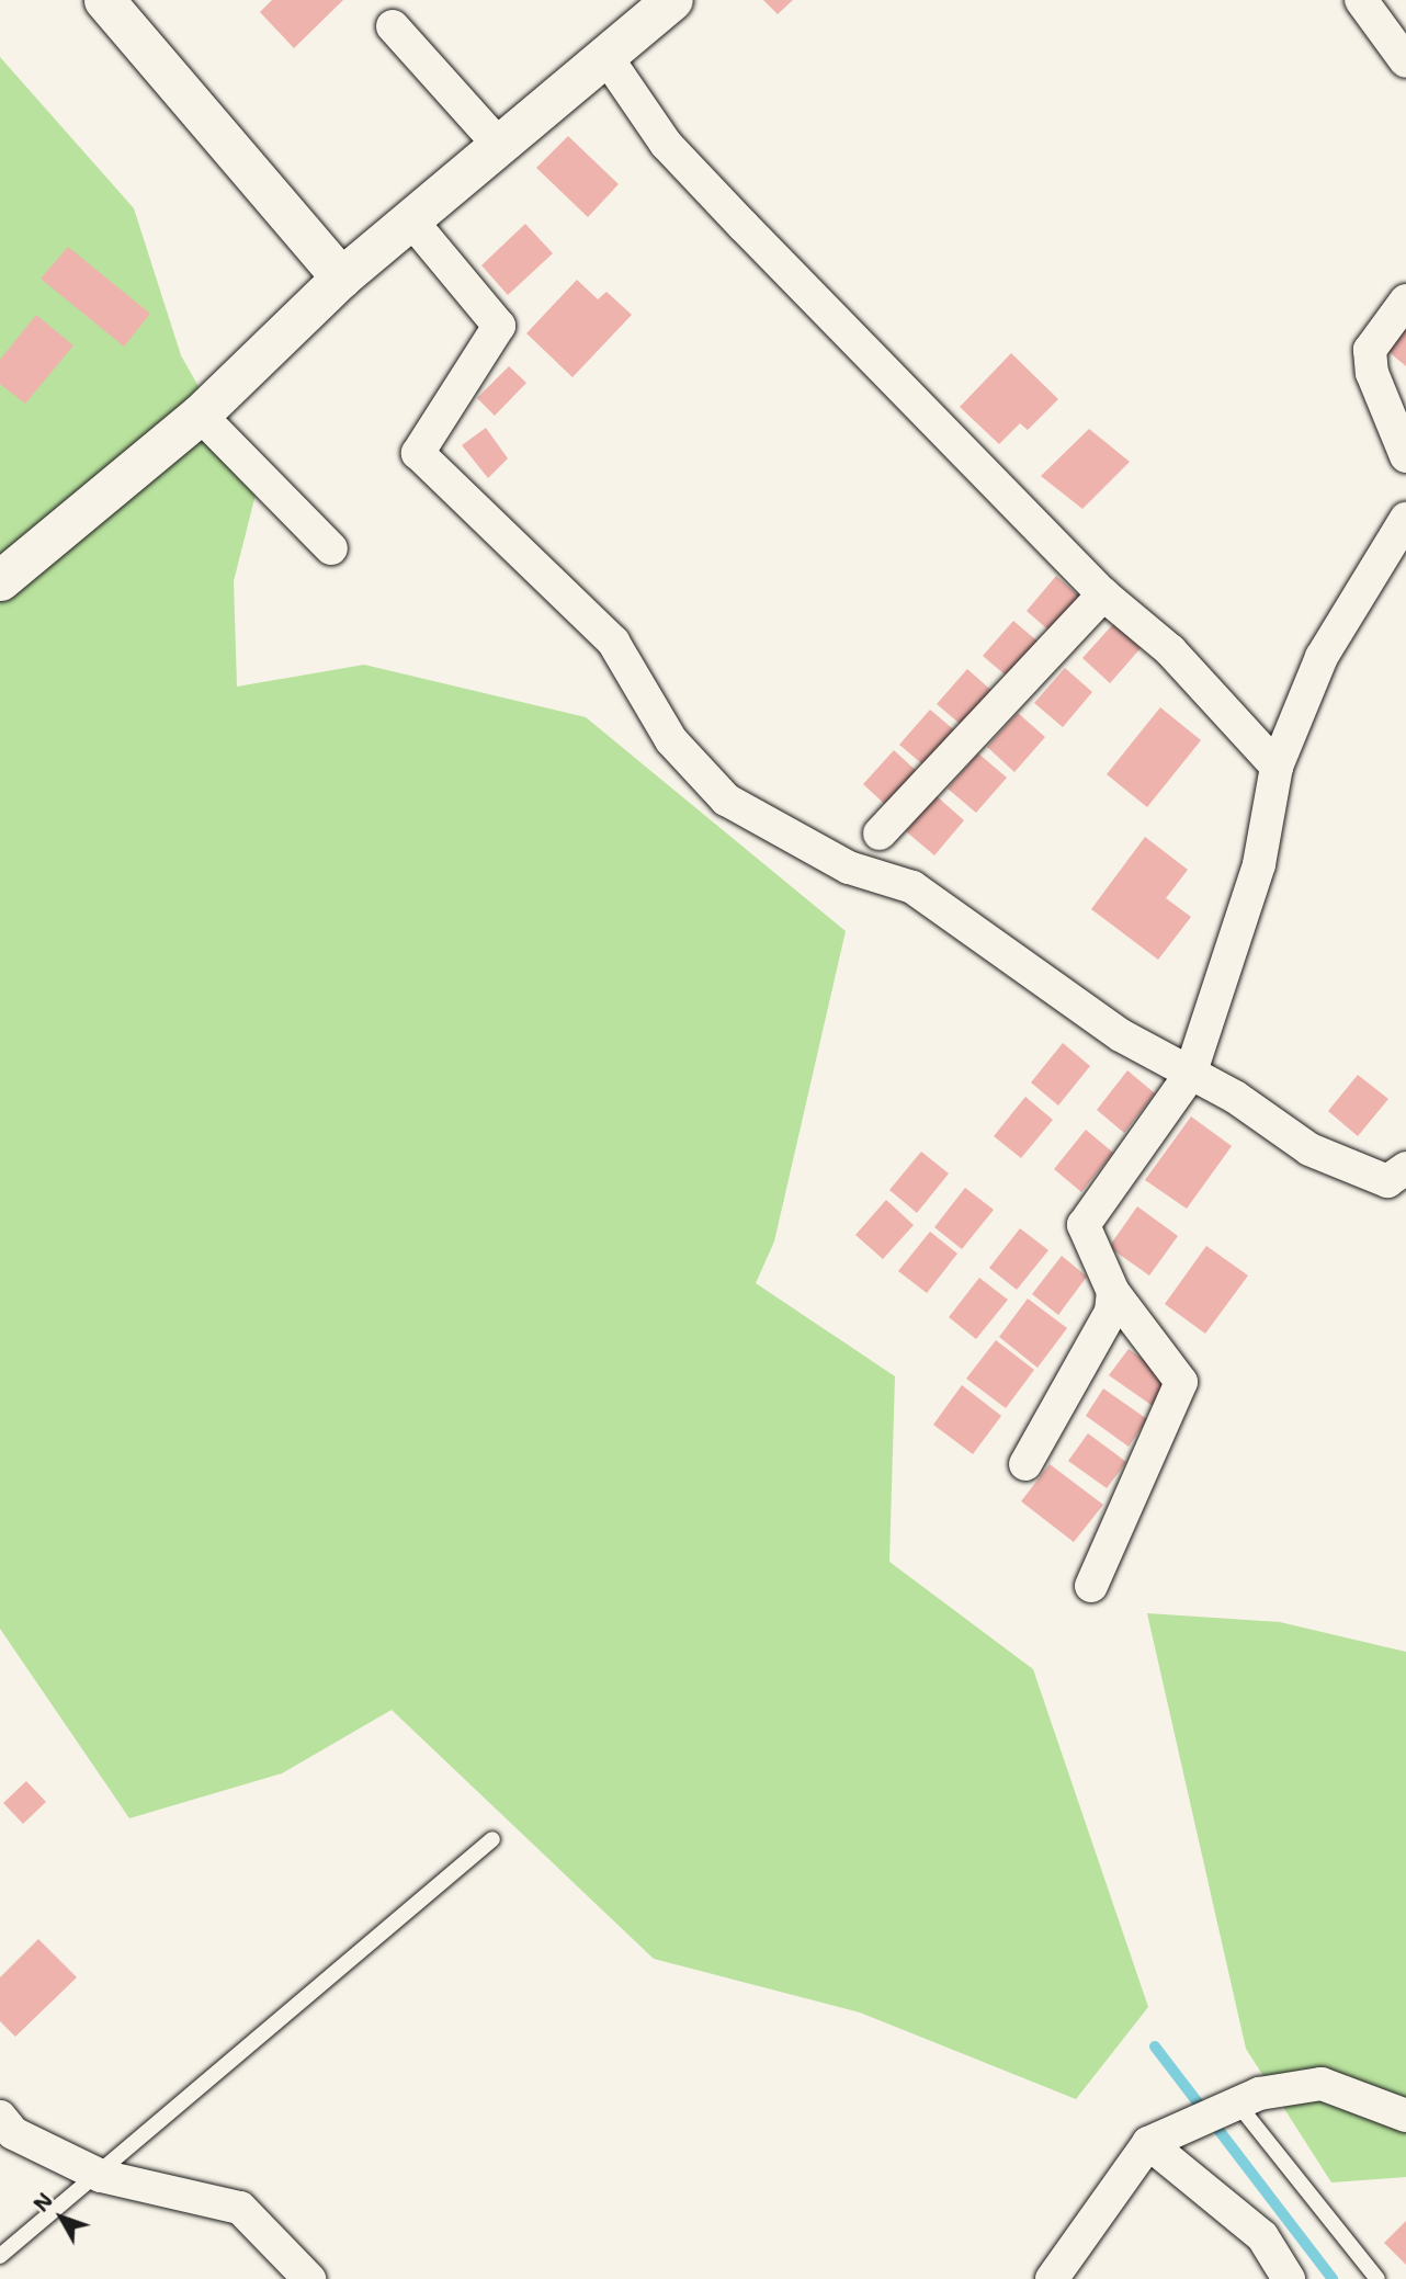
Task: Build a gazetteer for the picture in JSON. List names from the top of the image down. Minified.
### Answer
{"north":"top left"}
